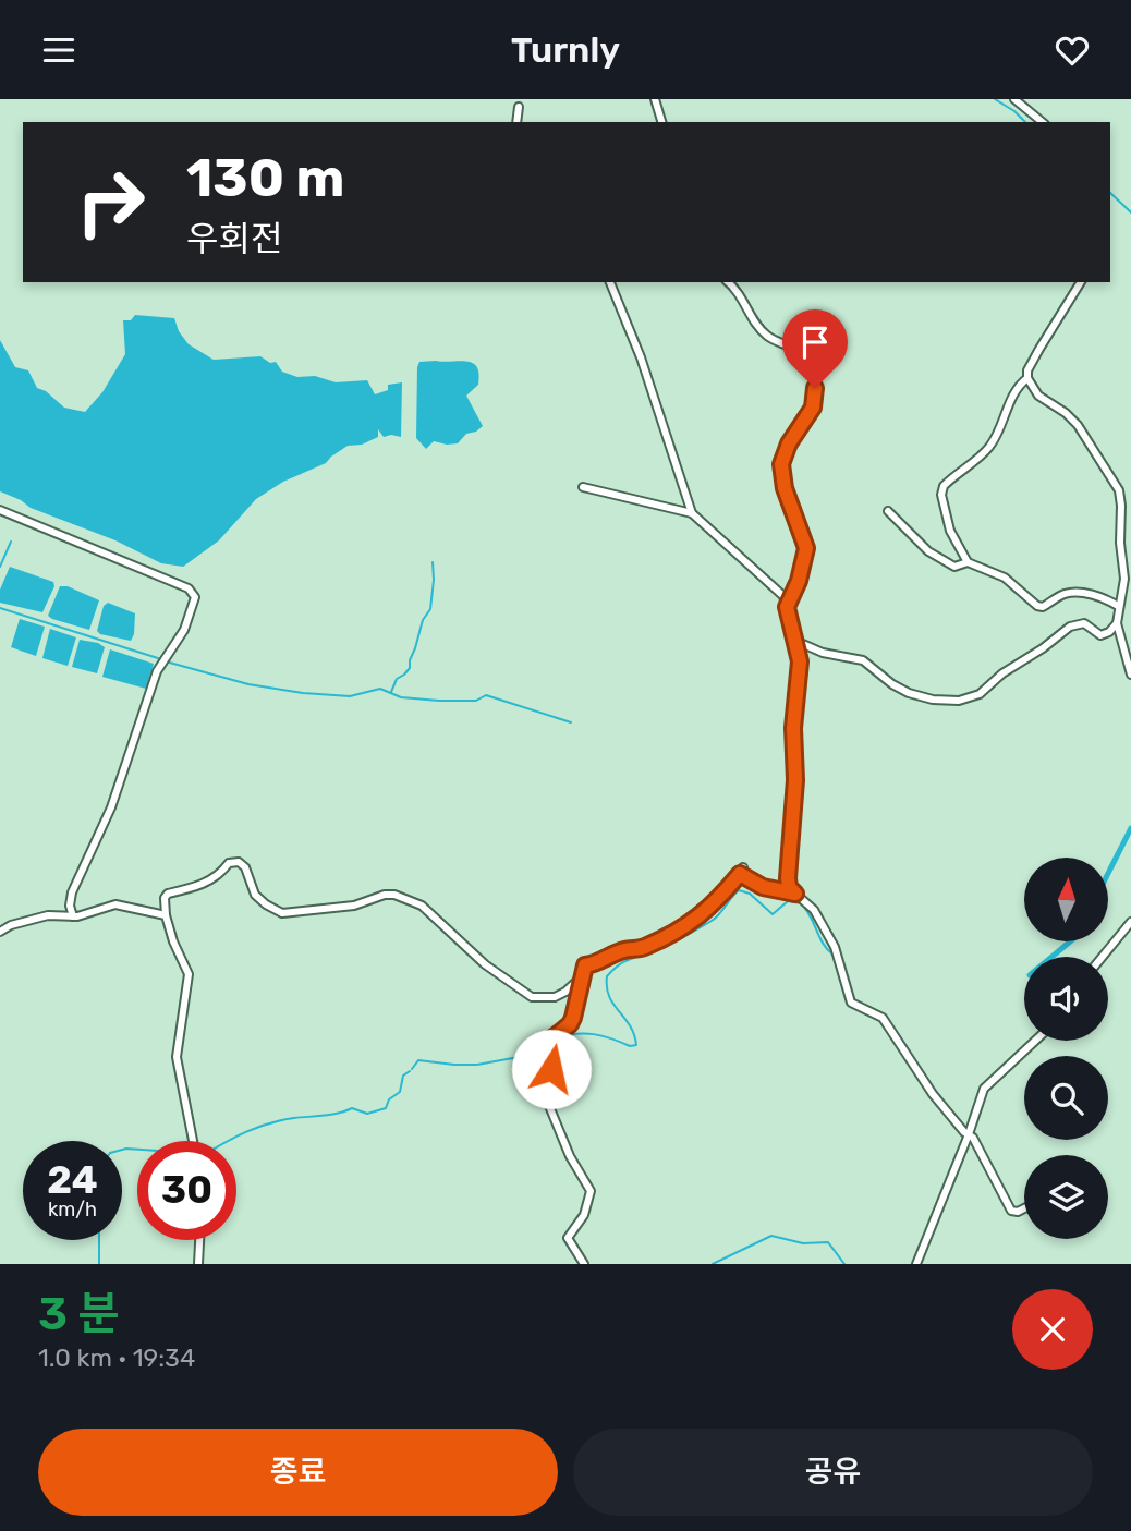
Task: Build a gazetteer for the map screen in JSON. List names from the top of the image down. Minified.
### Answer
{"north":"top","page":{"header":"Turnly","turn":["130 m","우회전"],"speed":"24 km/h","limit":"30","heading":["3 분","1.0 km · 19:34"],"buttons":["종료","공유"]}}
